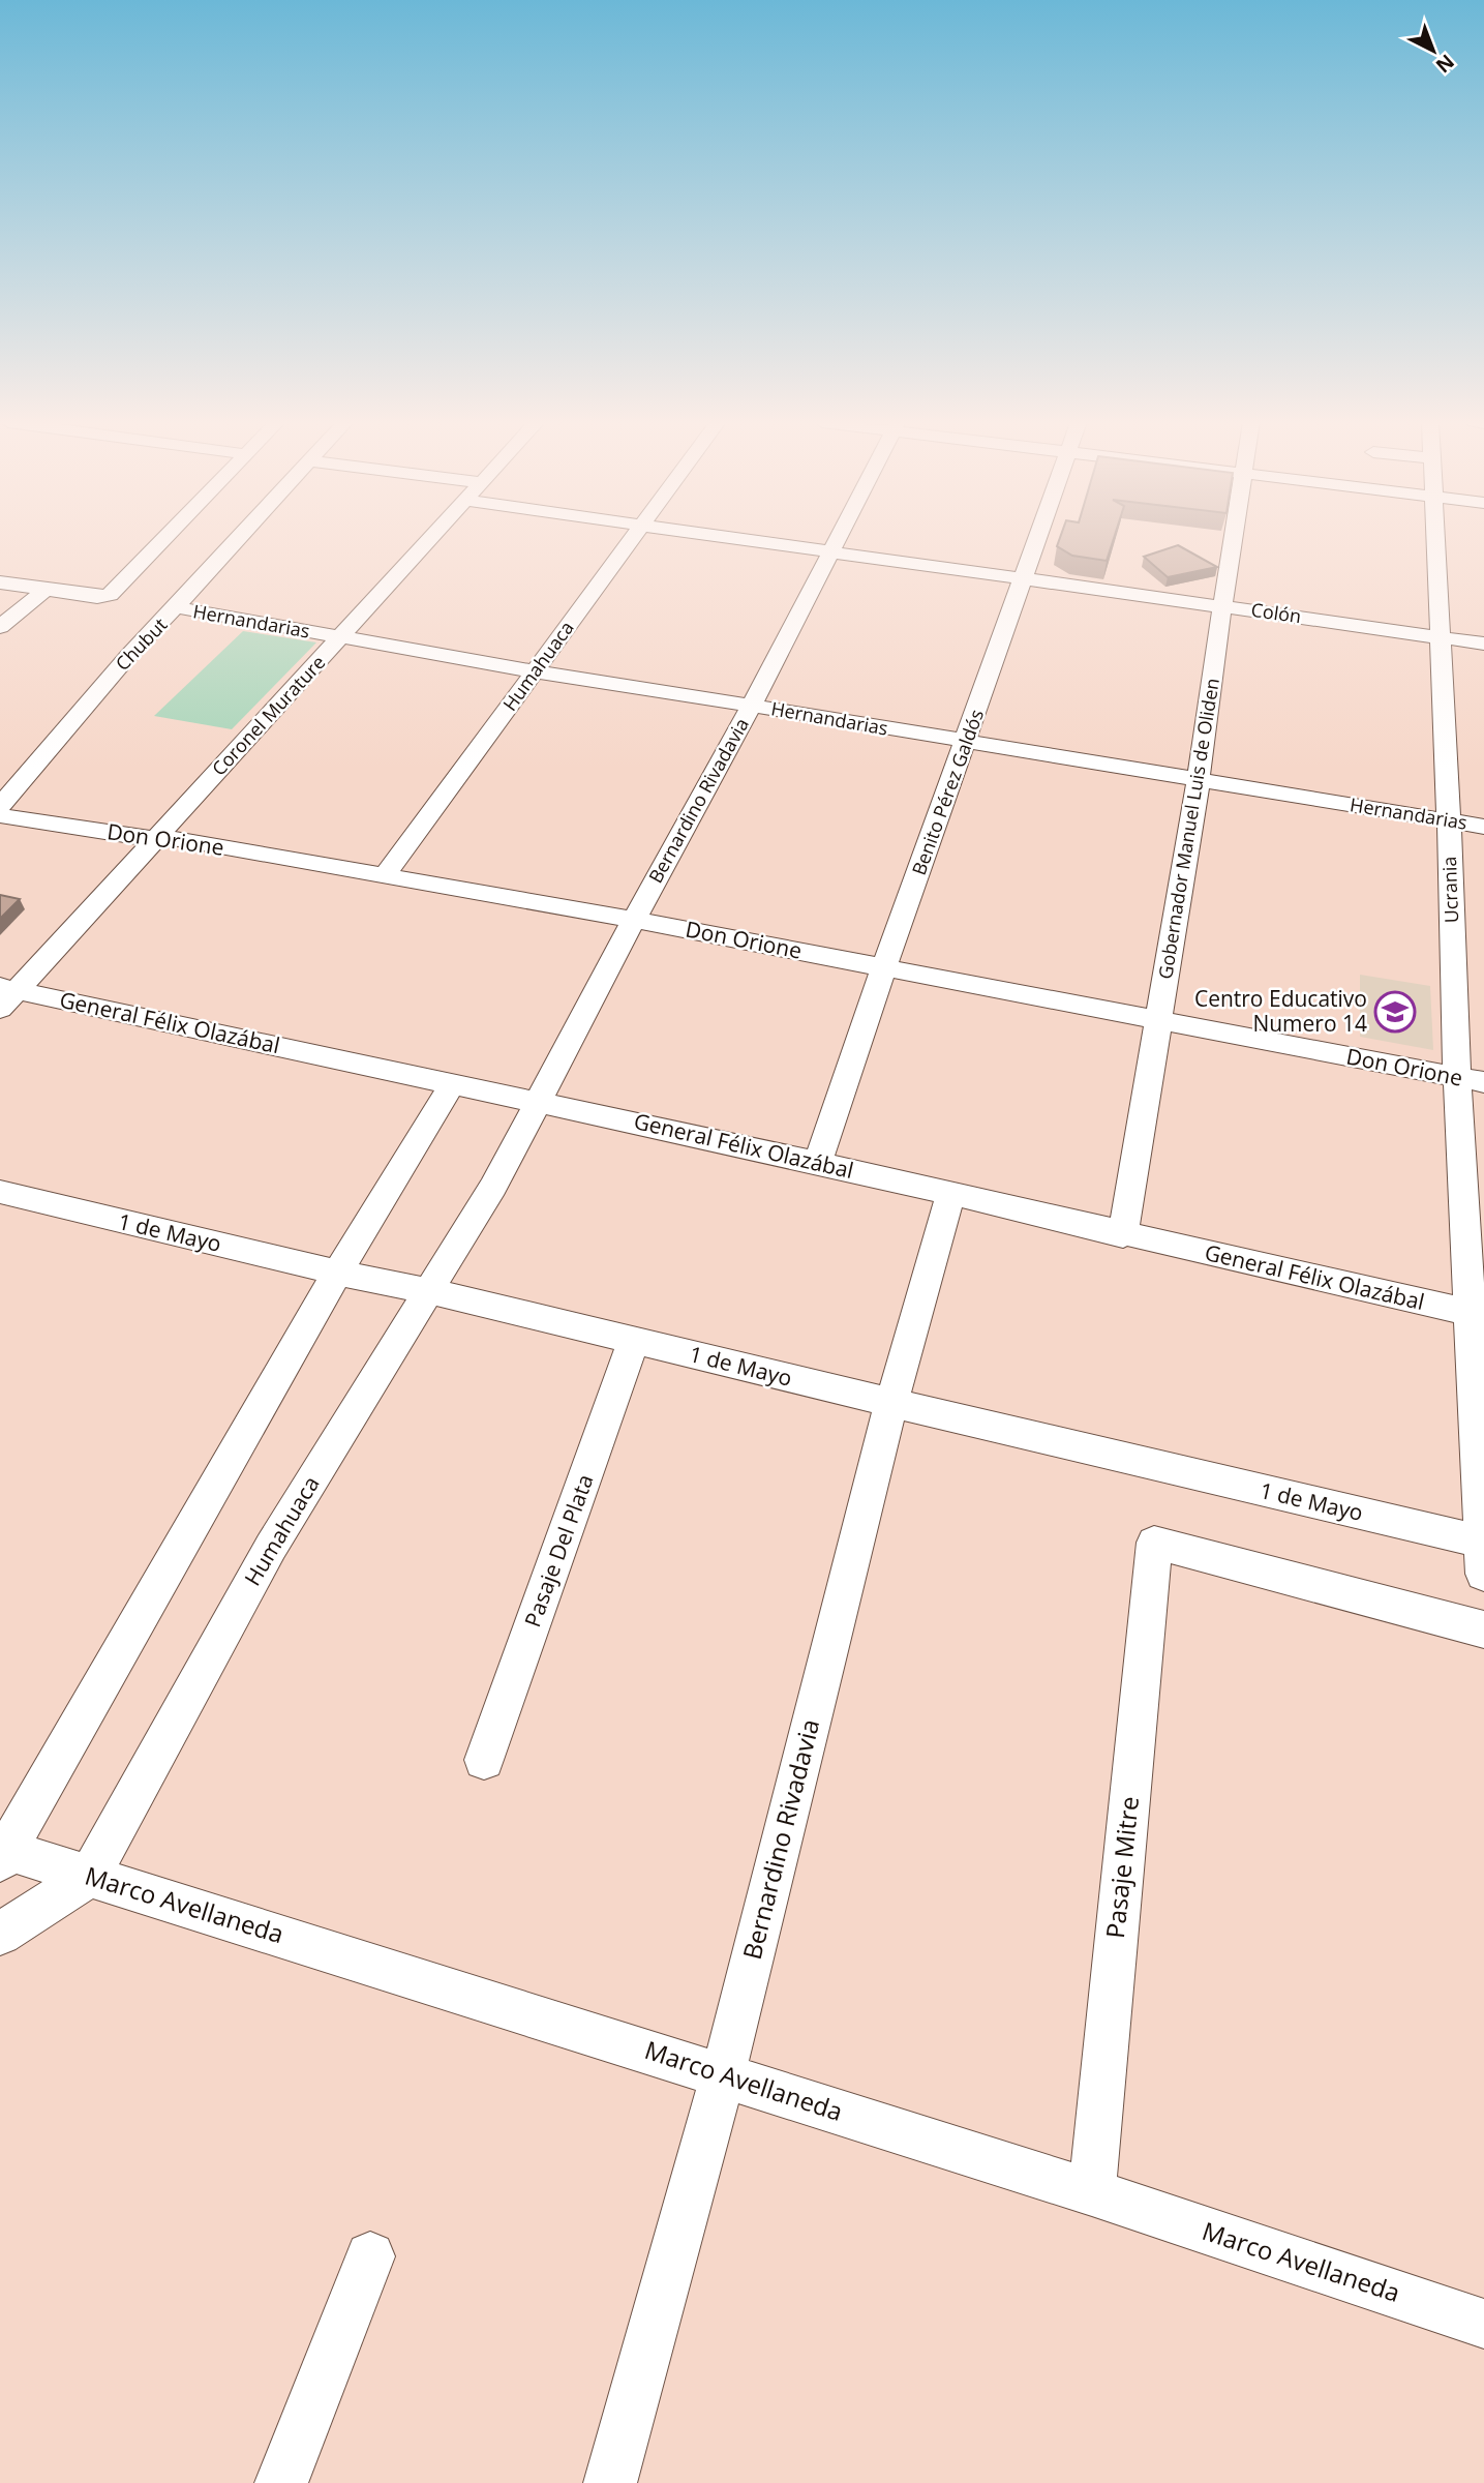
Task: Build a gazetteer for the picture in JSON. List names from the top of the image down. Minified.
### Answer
{"streets":{"street":["Colón","Hernandarias","Chubut","Humahuaca","Coronel Murature","Benito Pérez Galdós","Bernardino Rivadavia","Gobernador Manuel Luis de Oliden","Don Orione","Ucrania","General Félix Olazábal","1 de Mayo","Pasaje Del Plata","Pasaje Mitre","Marco Avellaneda"]},"crossings":[["Colón","Benito Pérez Galdós"],["Colón","Bernardino Rivadavia"],["Colón","Gobernador Manuel Luis de Oliden"],["Colón","Ucrania"],["Hernandarias","Chubut"],["Hernandarias","Humahuaca"],["Hernandarias","Coronel Murature"],["Hernandarias","Benito Pérez Galdós"],["Hernandarias","Bernardino Rivadavia"],["Hernandarias","Gobernador Manuel Luis de Oliden"],["Hernandarias","Ucrania"],["Humahuaca","Bernardino Rivadavia"],["Humahuaca","Don Orione"],["Humahuaca","General Félix Olazábal"],["Humahuaca","1 de Mayo"],["Humahuaca","Marco Avellaneda"],["Coronel Murature","Don Orione"],["Coronel Murature","General Félix Olazábal"],["Benito Pérez Galdós","Don Orione"],["Benito Pérez Galdós","General Félix Olazábal"],["Bernardino Rivadavia","Don Orione"],["Bernardino Rivadavia","General Félix Olazábal"],["Bernardino Rivadavia","1 de Mayo"],["Bernardino Rivadavia","Marco Avellaneda"],["Gobernador Manuel Luis de Oliden","Don Orione"],["Gobernador Manuel Luis de Oliden","General Félix Olazábal"],["Don Orione","Ucrania"],["Ucrania","General Félix Olazábal"],["1 de Mayo","Pasaje Del Plata"],["Pasaje Mitre","Marco Avellaneda"]],"places":{"school or university":["Centro Educativo Numero 14"]},"north":"bottom right"}
